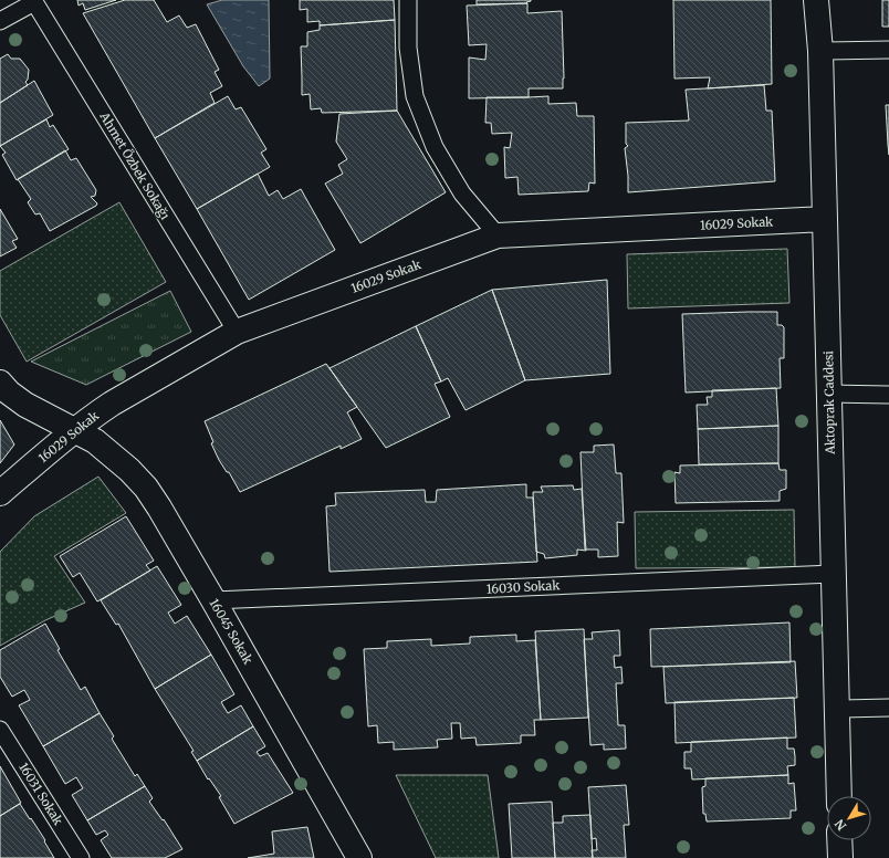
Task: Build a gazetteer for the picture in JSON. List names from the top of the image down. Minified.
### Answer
{"streets":{"street":["16029 Sokak","Aktoprak Caddesi","16045 Sokak"],"lane":["Ahmet Özbek Sokağı","16030 Sokak","16031 Sokak"]},"crossings":[["Ahmet Özbek Sokağı","16029 Sokak"],["16029 Sokak","Aktoprak Caddesi"],["16029 Sokak","16045 Sokak"],["Aktoprak Caddesi","16030 Sokak"],["16030 Sokak","16045 Sokak"]],"north":"bottom left"}
